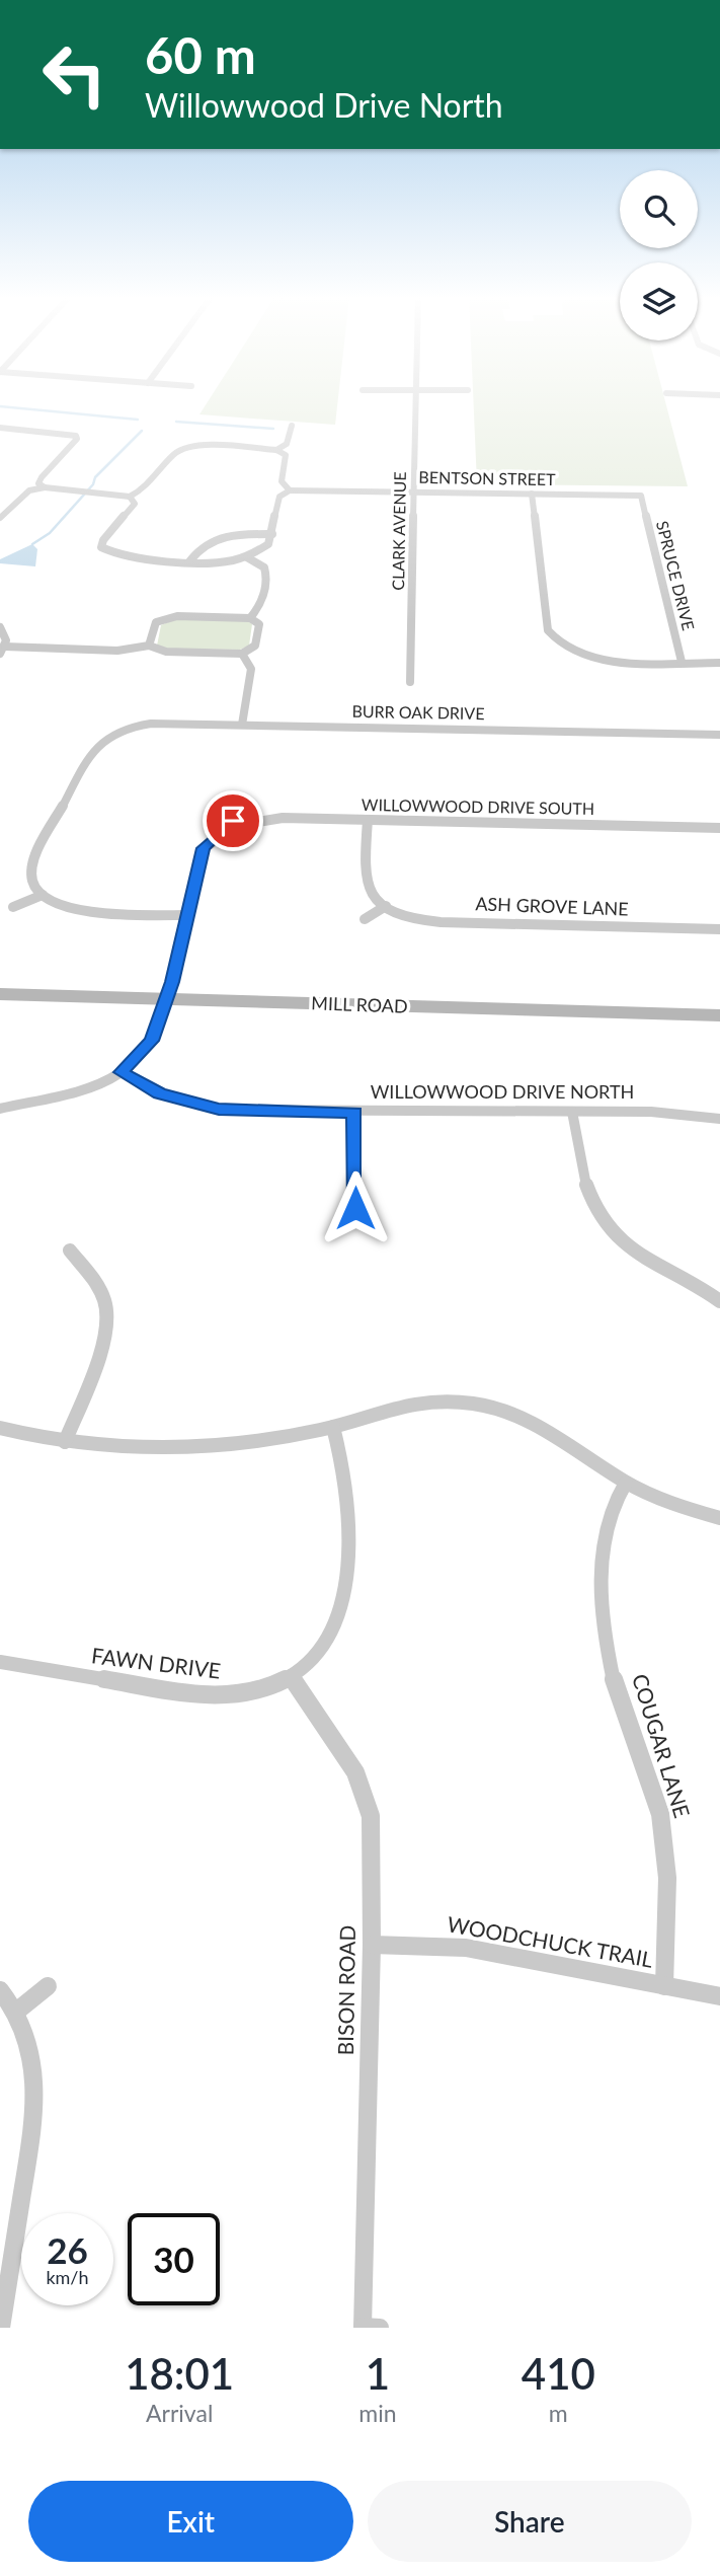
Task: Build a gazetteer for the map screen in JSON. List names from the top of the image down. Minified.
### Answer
{"streets":{"street":["BENTSON STREET","CLARK AVENUE","SPRUCE DRIVE","BURR OAK DRIVE","WILLOWWOOD DRIVE SOUTH","ASH GROVE LANE","MILL ROAD","WILLOWWOOD DRIVE NORTH","FAWN DRIVE","COUGAR LANE","WOODCHUCK TRAIL","BISON ROAD"]},"crossings":[["BENTSON STREET","CLARK AVENUE"],["BENTSON STREET","SPRUCE DRIVE"],["WILLOWWOOD DRIVE SOUTH","MILL ROAD"],["FAWN DRIVE","BISON ROAD"],["COUGAR LANE","WOODCHUCK TRAIL"],["WOODCHUCK TRAIL","BISON ROAD"]],"page":{"turn":["60 m","Willowwood Drive North"],"speed":"26 km/h","limit":"30","eta":["18:01","Arrival","1","min","410","m"],"buttons":["Exit","Share"]}}
